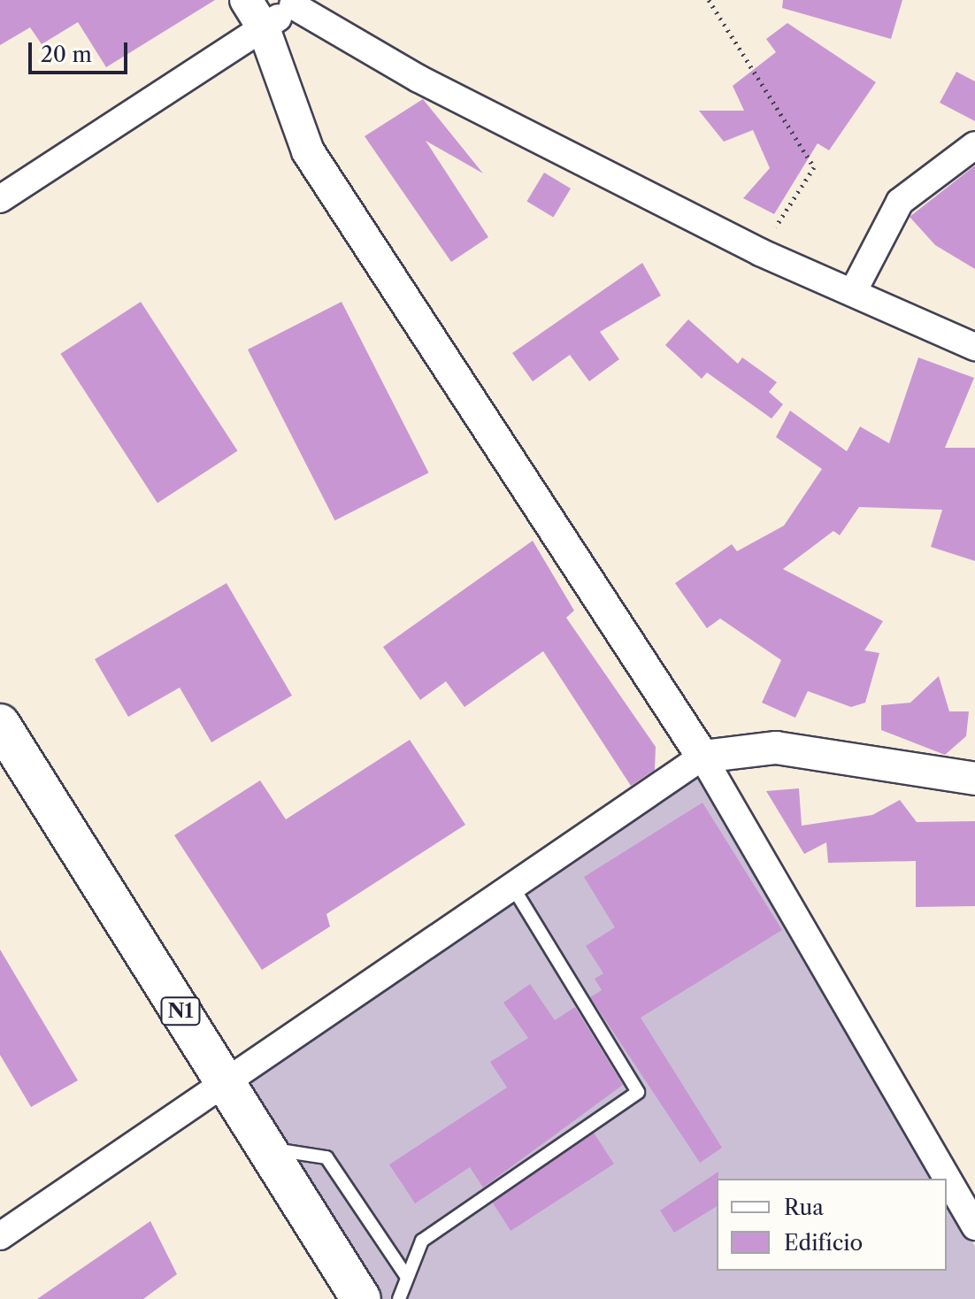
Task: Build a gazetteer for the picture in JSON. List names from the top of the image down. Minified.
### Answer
{"streets":{"highway":["N1"]},"legend":["Rua","Edifício"],"scale_bar":"20 m"}
